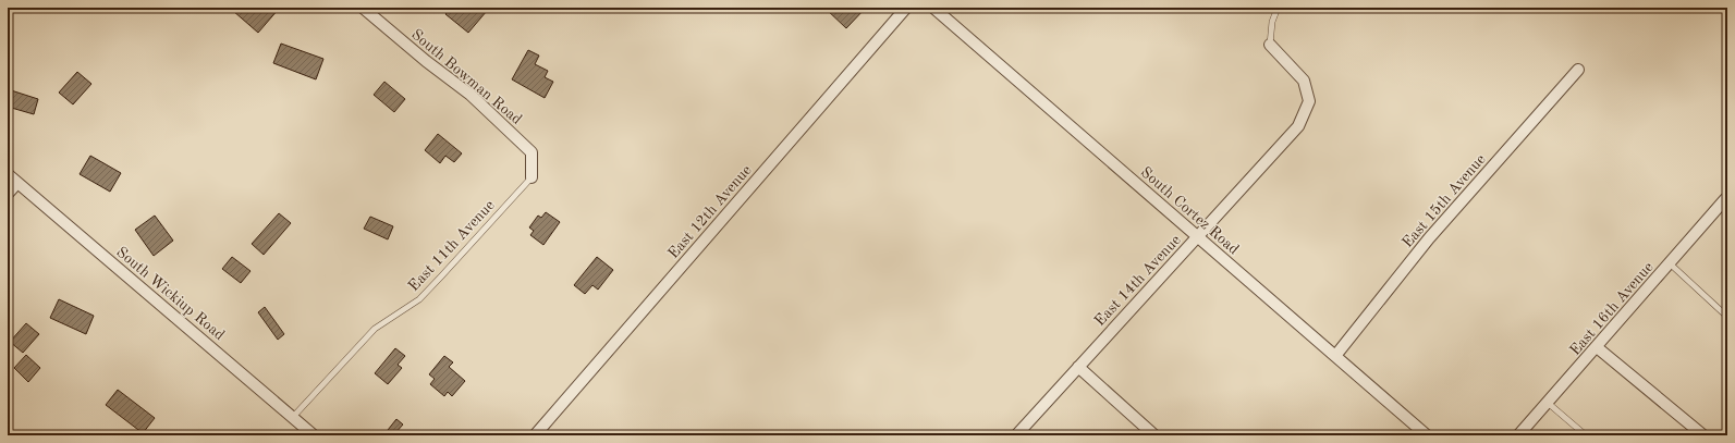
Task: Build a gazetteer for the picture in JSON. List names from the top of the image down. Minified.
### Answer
{"streets":{"street":["South Bowman Road","East 15th Avenue","South Cortez Road","East 12th Avenue","East 14th Avenue","South Wickiup Road","East 16th Avenue"],"lane":["East 11th Avenue"]},"crossings":[["South Bowman Road","East 11th Avenue"],["East 15th Avenue","South Cortez Road"],["South Cortez Road","East 14th Avenue"],["East 11th Avenue","South Wickiup Road"]]}
